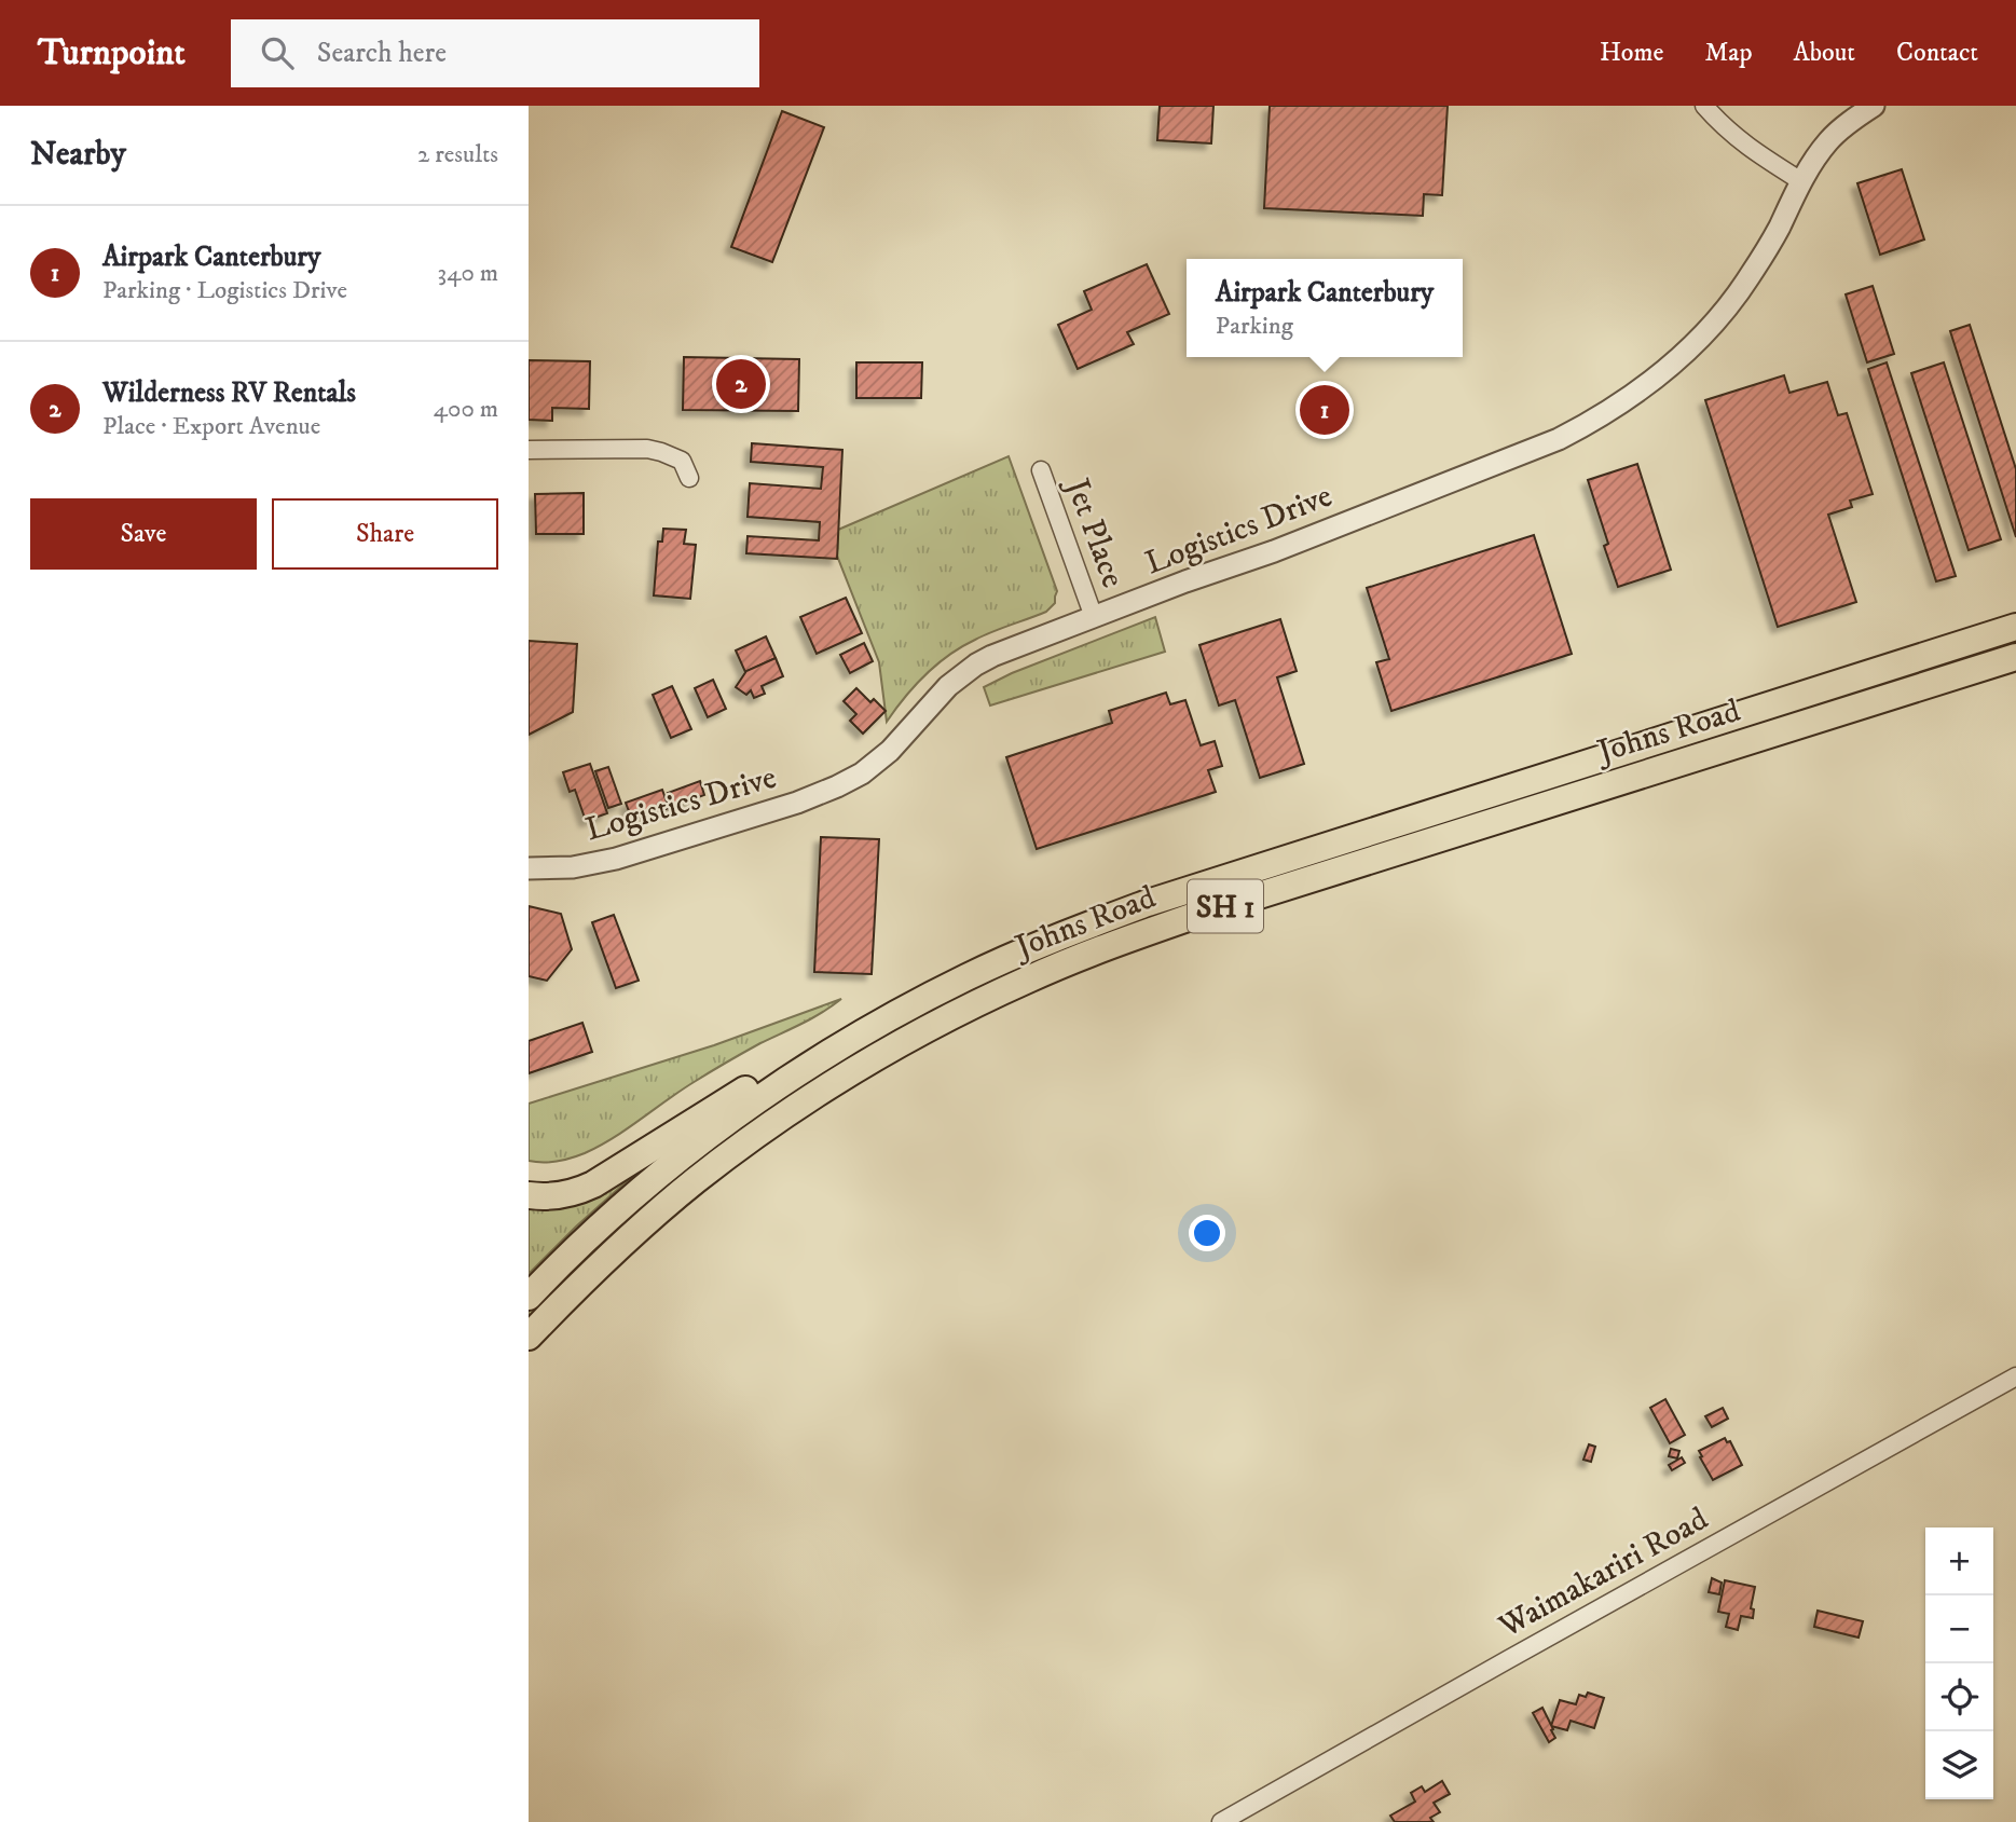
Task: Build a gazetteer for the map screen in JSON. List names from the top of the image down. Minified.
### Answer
{"streets":{"highway":["Johns Road","SH 1"],"street":["Logistics Drive","Jet Place","Waimakariri Road"]},"crossings":[["Logistics Drive","Jet Place"]],"page":{"header":"Turnpoint","search":"Search here","nav":["Home","Map","About","Contact"],"heading":["Nearby","2 results"],"list":[{"mark":"1","name":"Airpark Canterbury","note":"Parking · Logistics Drive","value":"340 m"},{"mark":"2","name":"Wilderness RV Rentals","note":"Place · Export Avenue","value":"400 m"}],"popup":["Airpark Canterbury","Parking"],"pins":["2","1"],"buttons":["Save","Share"],"map_buttons":["+","−"]}}
